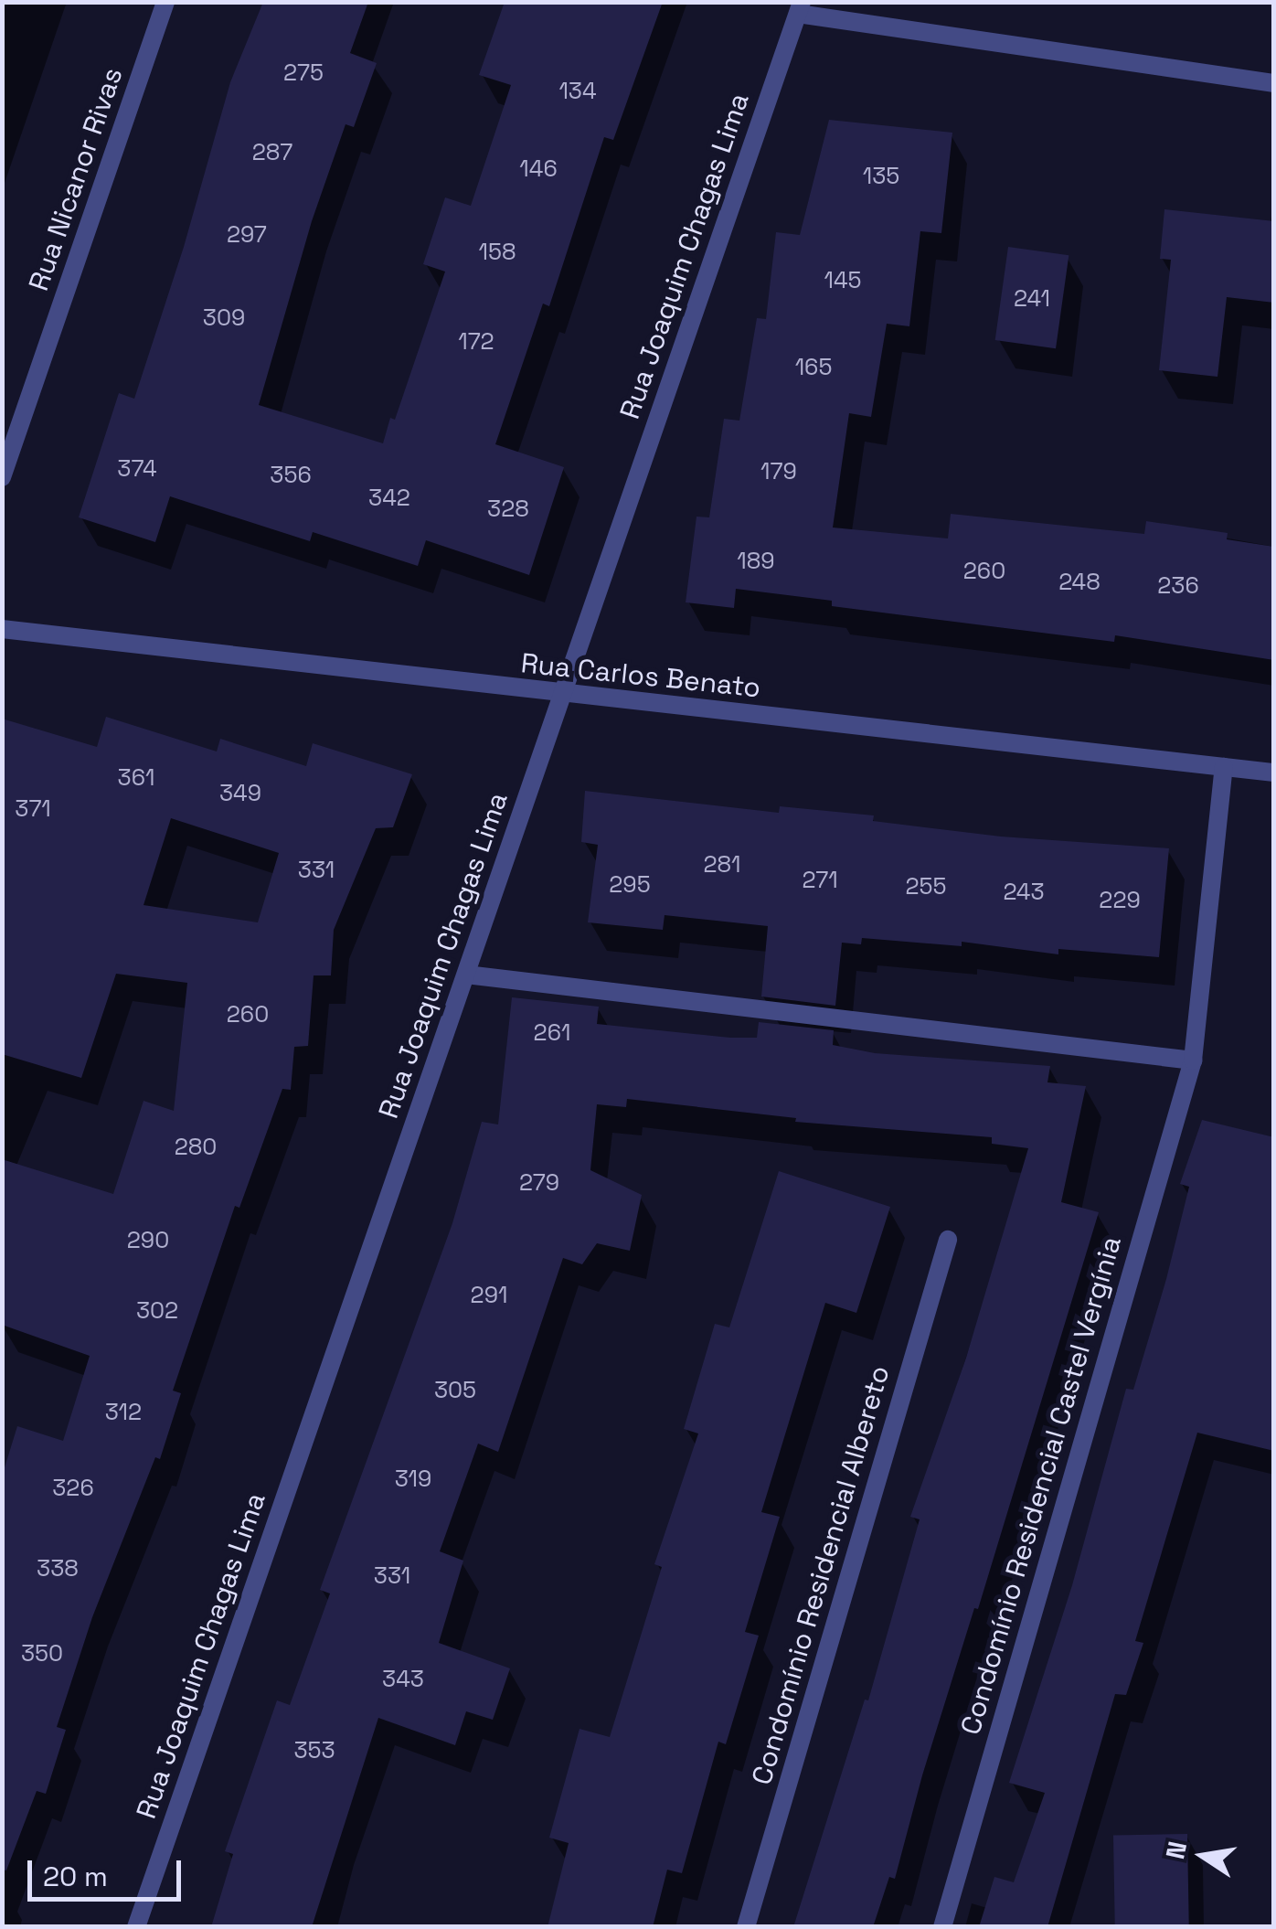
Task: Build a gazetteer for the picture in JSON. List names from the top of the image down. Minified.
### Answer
{"streets":{"street":["Rua Nicanor Rivas","Rua Joaquim Chagas Lima","Rua Carlos Benato","Condomínio Residencial Castel Vergínia","Condomínio Residencial Albereto"]},"crossings":[["Rua Joaquim Chagas Lima","Rua Carlos Benato"],["Rua Carlos Benato","Condomínio Residencial Castel Vergínia"]],"house_numbers":["275","134","287","146","135","297","158","145","241","309","172","165","374","179","356","342","328","189","260","248","236","361","349","371","281","331","271","295","255","243","229","260","261","280","279","290","291","302","305","312","319","326","338","331","350","343","353"],"scale_bar":"20 m","north":"left"}
